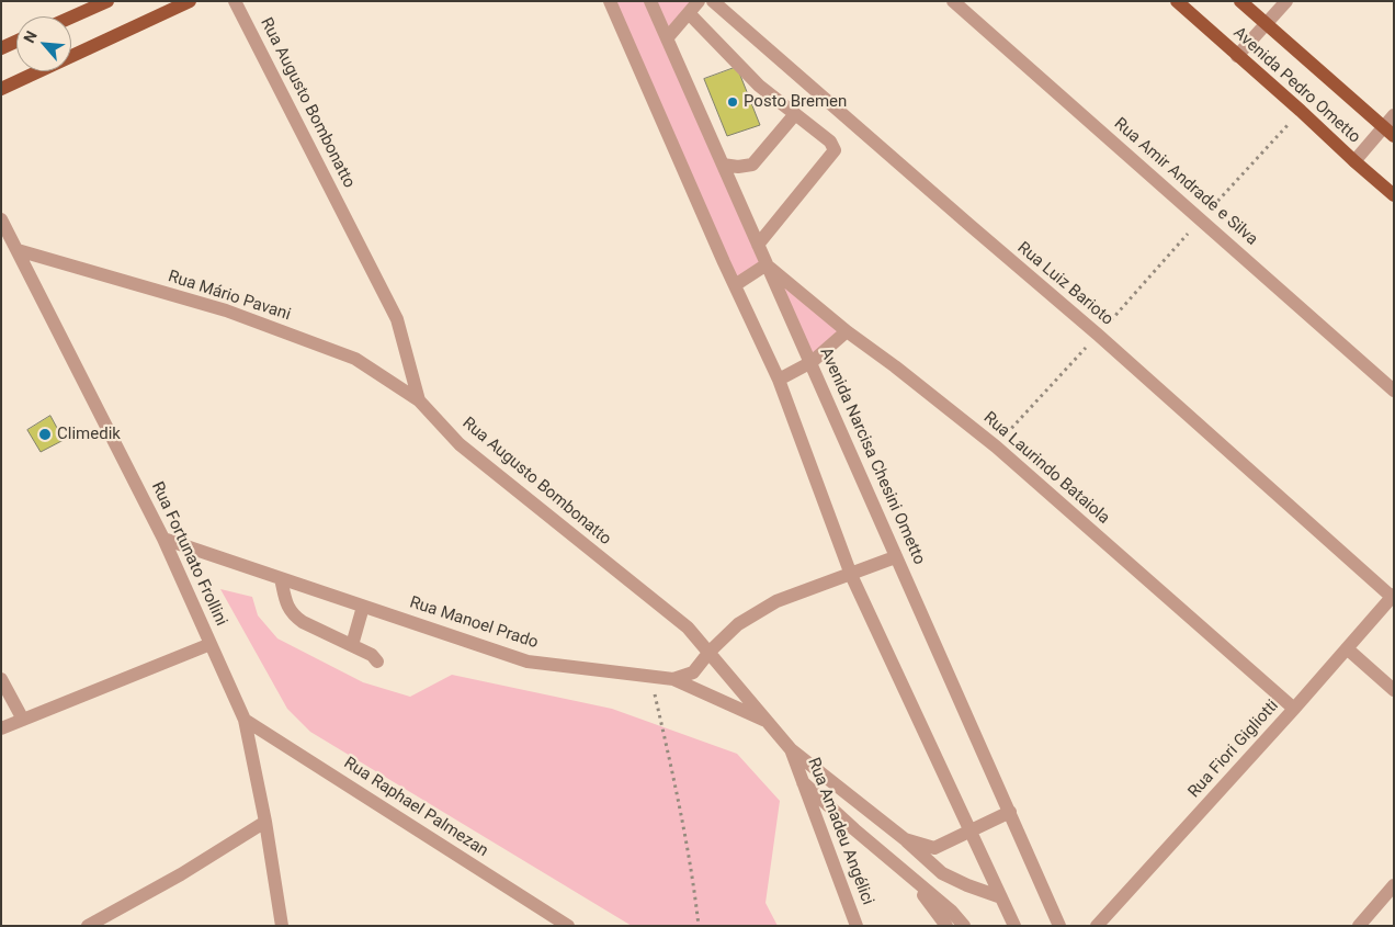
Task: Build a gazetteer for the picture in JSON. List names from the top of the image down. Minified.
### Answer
{"streets":{"main road":["Avenida Pedro Ometto"],"street":["Rua Augusto Bombonatto","Rua Amir Andrade e Silva","Rua Luiz Barioto","Rua Mário Pavani","Avenida Narcisa Chesini Ometto","Rua Laurindo Bataiola","Rua Fortunato Frollini","Rua Manoel Prado","Rua Fiori Gigliotti","Rua Raphael Palmezan","Rua Amadeu Angélici"]},"crossings":[["Rua Augusto Bombonatto","Rua Mário Pavani"],["Rua Augusto Bombonatto","Avenida Narcisa Chesini Ometto"],["Rua Augusto Bombonatto","Rua Manoel Prado"],["Rua Augusto Bombonatto","Rua Amadeu Angélici"],["Rua Luiz Barioto","Rua Fiori Gigliotti"],["Rua Mário Pavani","Rua Fortunato Frollini"],["Avenida Narcisa Chesini Ometto","Rua Laurindo Bataiola"],["Rua Laurindo Bataiola","Rua Fiori Gigliotti"],["Rua Fortunato Frollini","Rua Manoel Prado"],["Rua Fortunato Frollini","Rua Raphael Palmezan"]],"places":["Posto Bremen","Climedik"],"north":"top left"}
